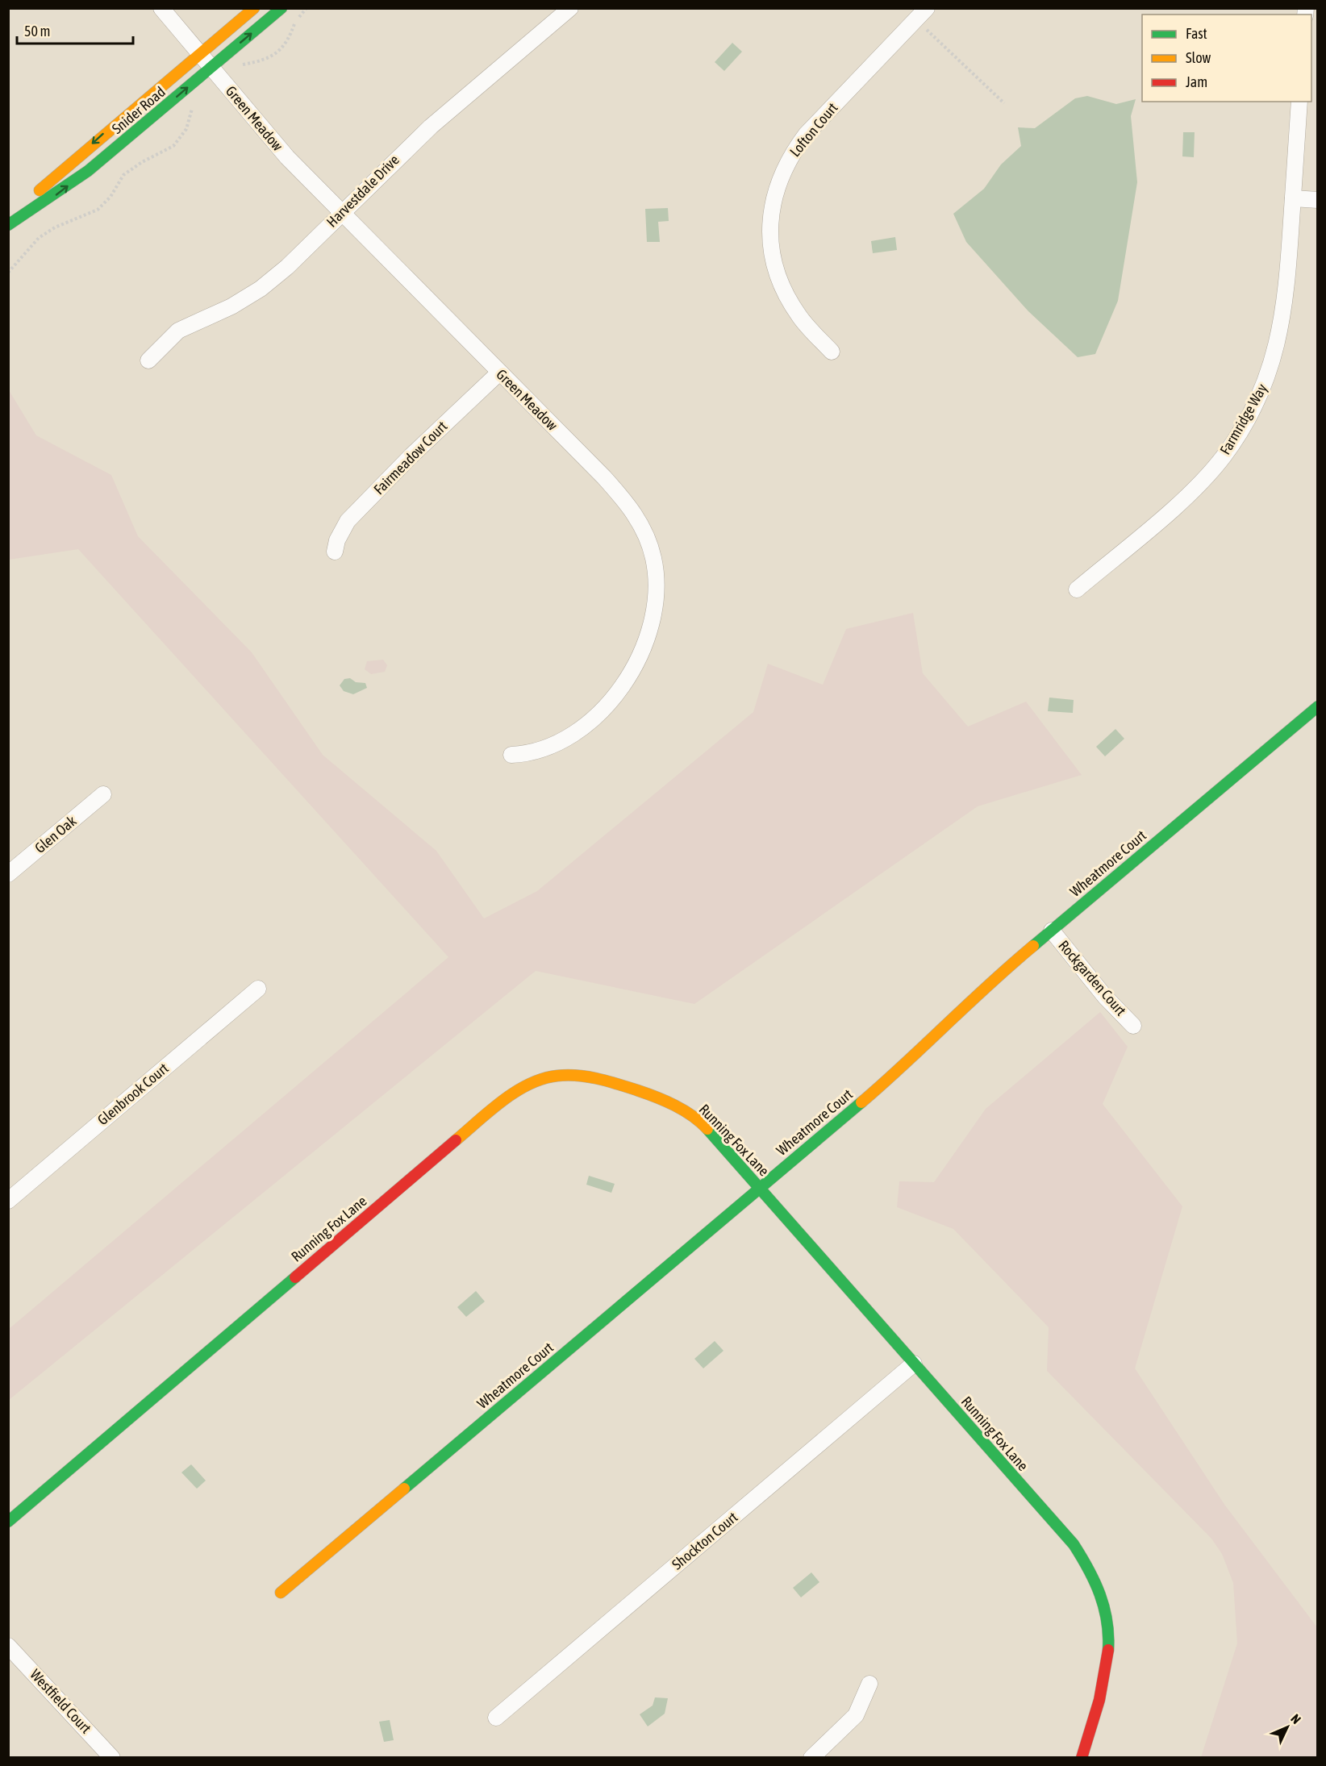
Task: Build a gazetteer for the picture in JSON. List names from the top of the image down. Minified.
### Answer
{"streets":{"street":["Snider Road","Green Meadow","Lofton Court","Harvestdale Drive","Farmridge Way","Fairmeadow Court","Glen Oak","Wheatmore Court","Rockgarden Court","Glenbrook Court","Running Fox Lane","Shockton Court","Westfield Court"]},"crossings":[["Snider Road","Green Meadow"],["Green Meadow","Harvestdale Drive"],["Green Meadow","Fairmeadow Court"],["Wheatmore Court","Rockgarden Court"],["Wheatmore Court","Running Fox Lane"],["Running Fox Lane","Shockton Court"]],"legend":["Fast","Slow","Jam"],"scale_bar":"50 m","north":"top right"}
